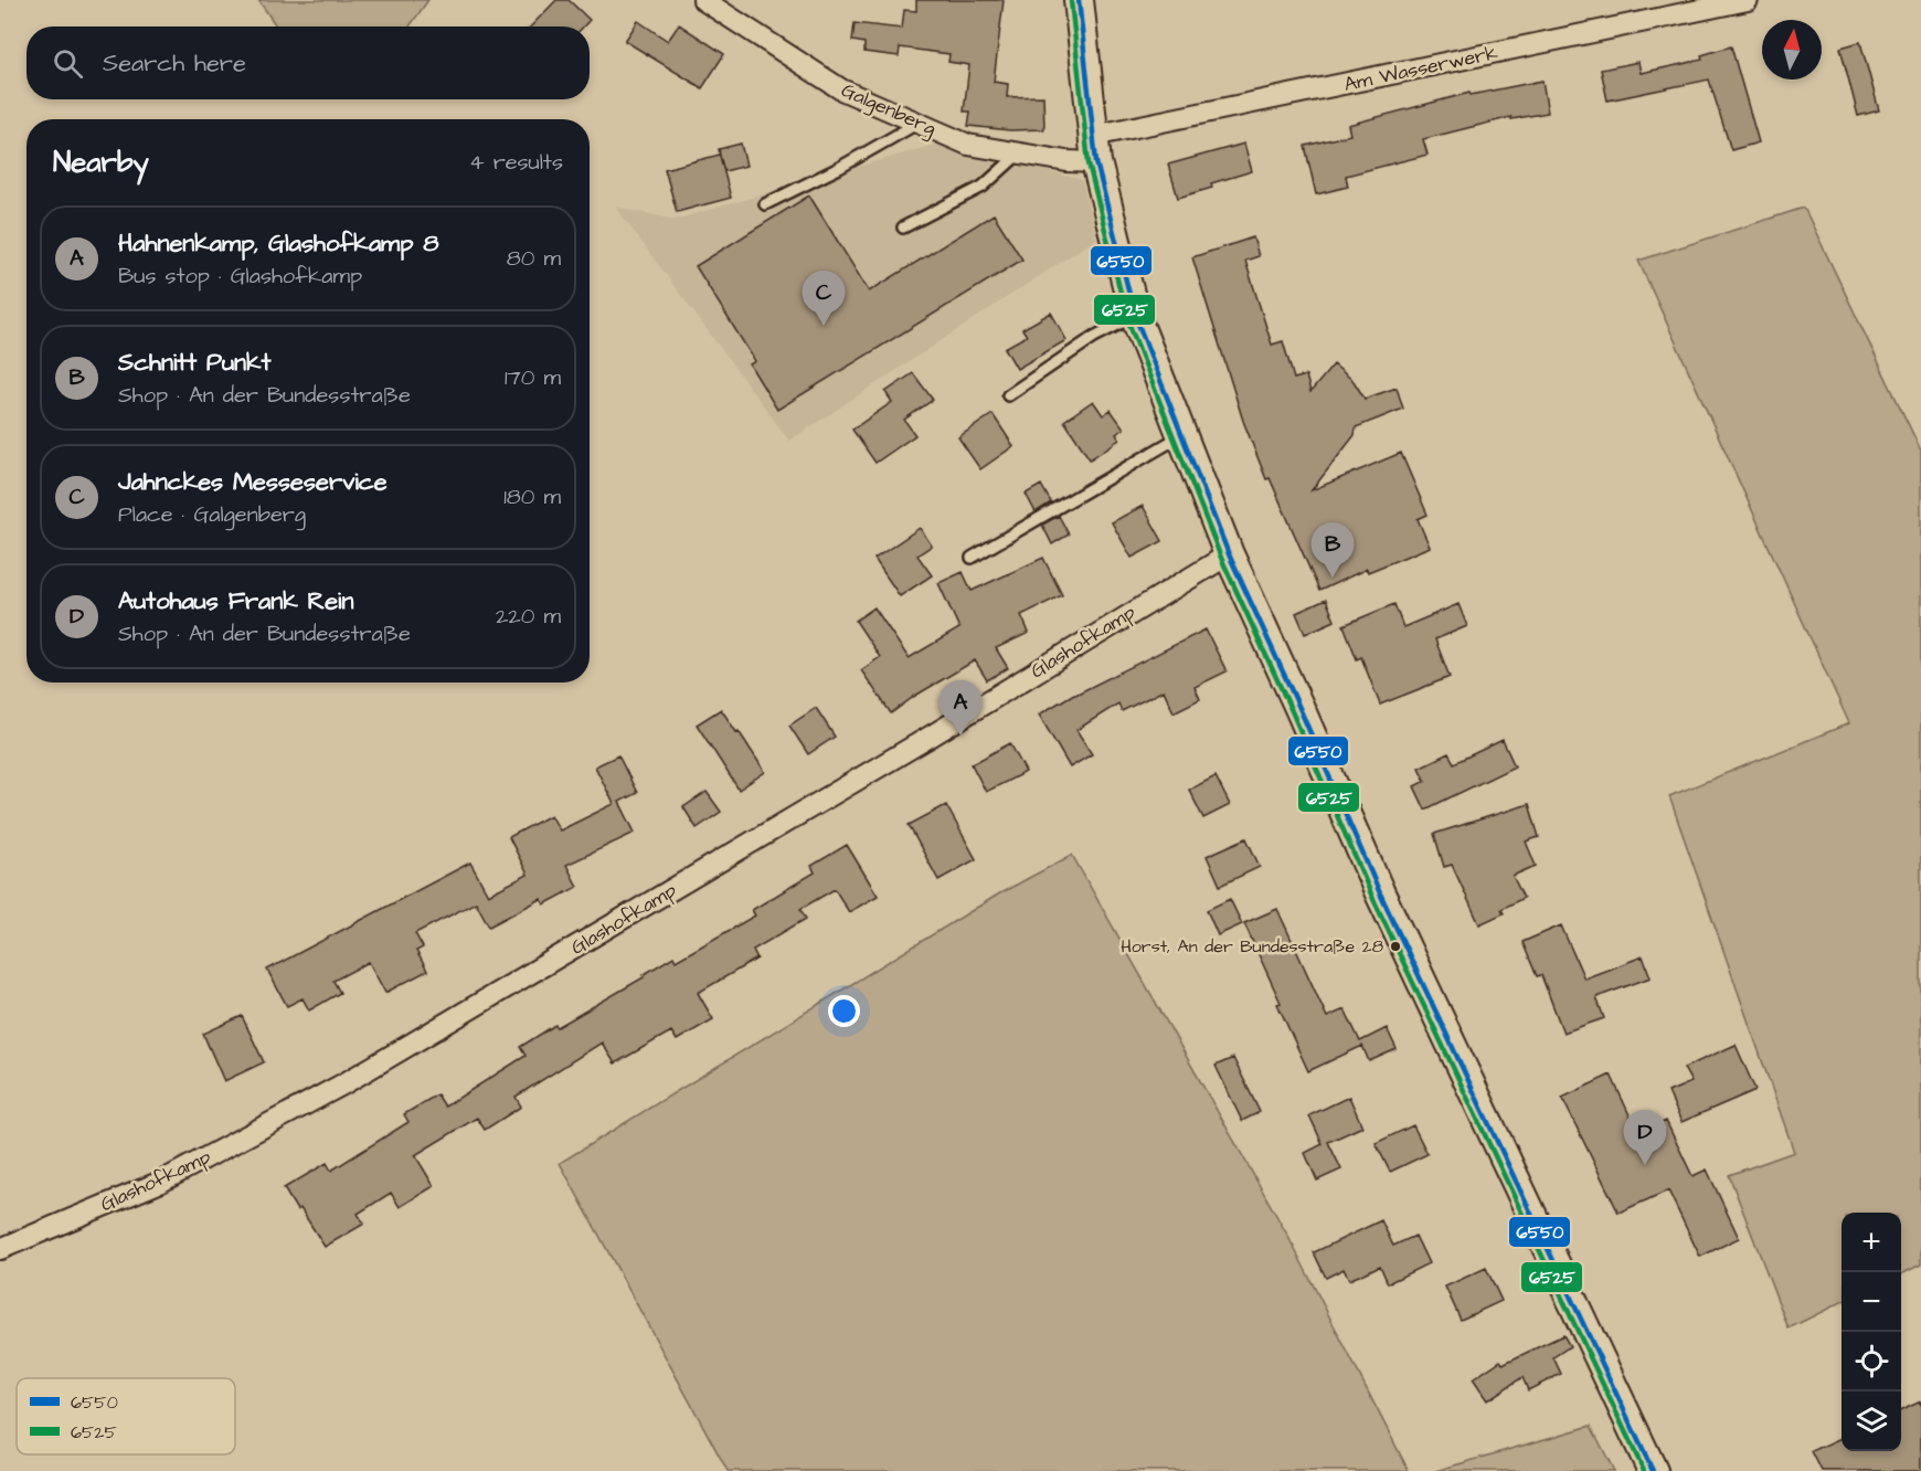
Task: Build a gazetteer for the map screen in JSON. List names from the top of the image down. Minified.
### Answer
{"streets":{"street":["Am Wasserwerk","Galgenberg","Glashofkamp"]},"crossings":[["Am Wasserwerk","Galgenberg"]],"places":["Horst, An der Bundesstraße 28"],"lines":["transit line 6550","transit line 6525"],"legend":["6550","6525"],"north":"top","page":{"search":"Search here","heading":["Nearby","4 results"],"list":[{"mark":"A","name":"Hahnenkamp, Glashofkamp 8","note":"Bus stop · Glashofkamp","value":"80 m"},{"mark":"B","name":"Schnitt Punkt","note":"Shop · An der Bundesstraße","value":"170 m"},{"mark":"C","name":"Jahnckes Messeservice","note":"Place · Galgenberg","value":"180 m"},{"mark":"D","name":"Autohaus Frank Rein","note":"Shop · An der Bundesstraße","value":"220 m"}],"pins":["C","B","A","D"],"map_buttons":["+","−"]}}
